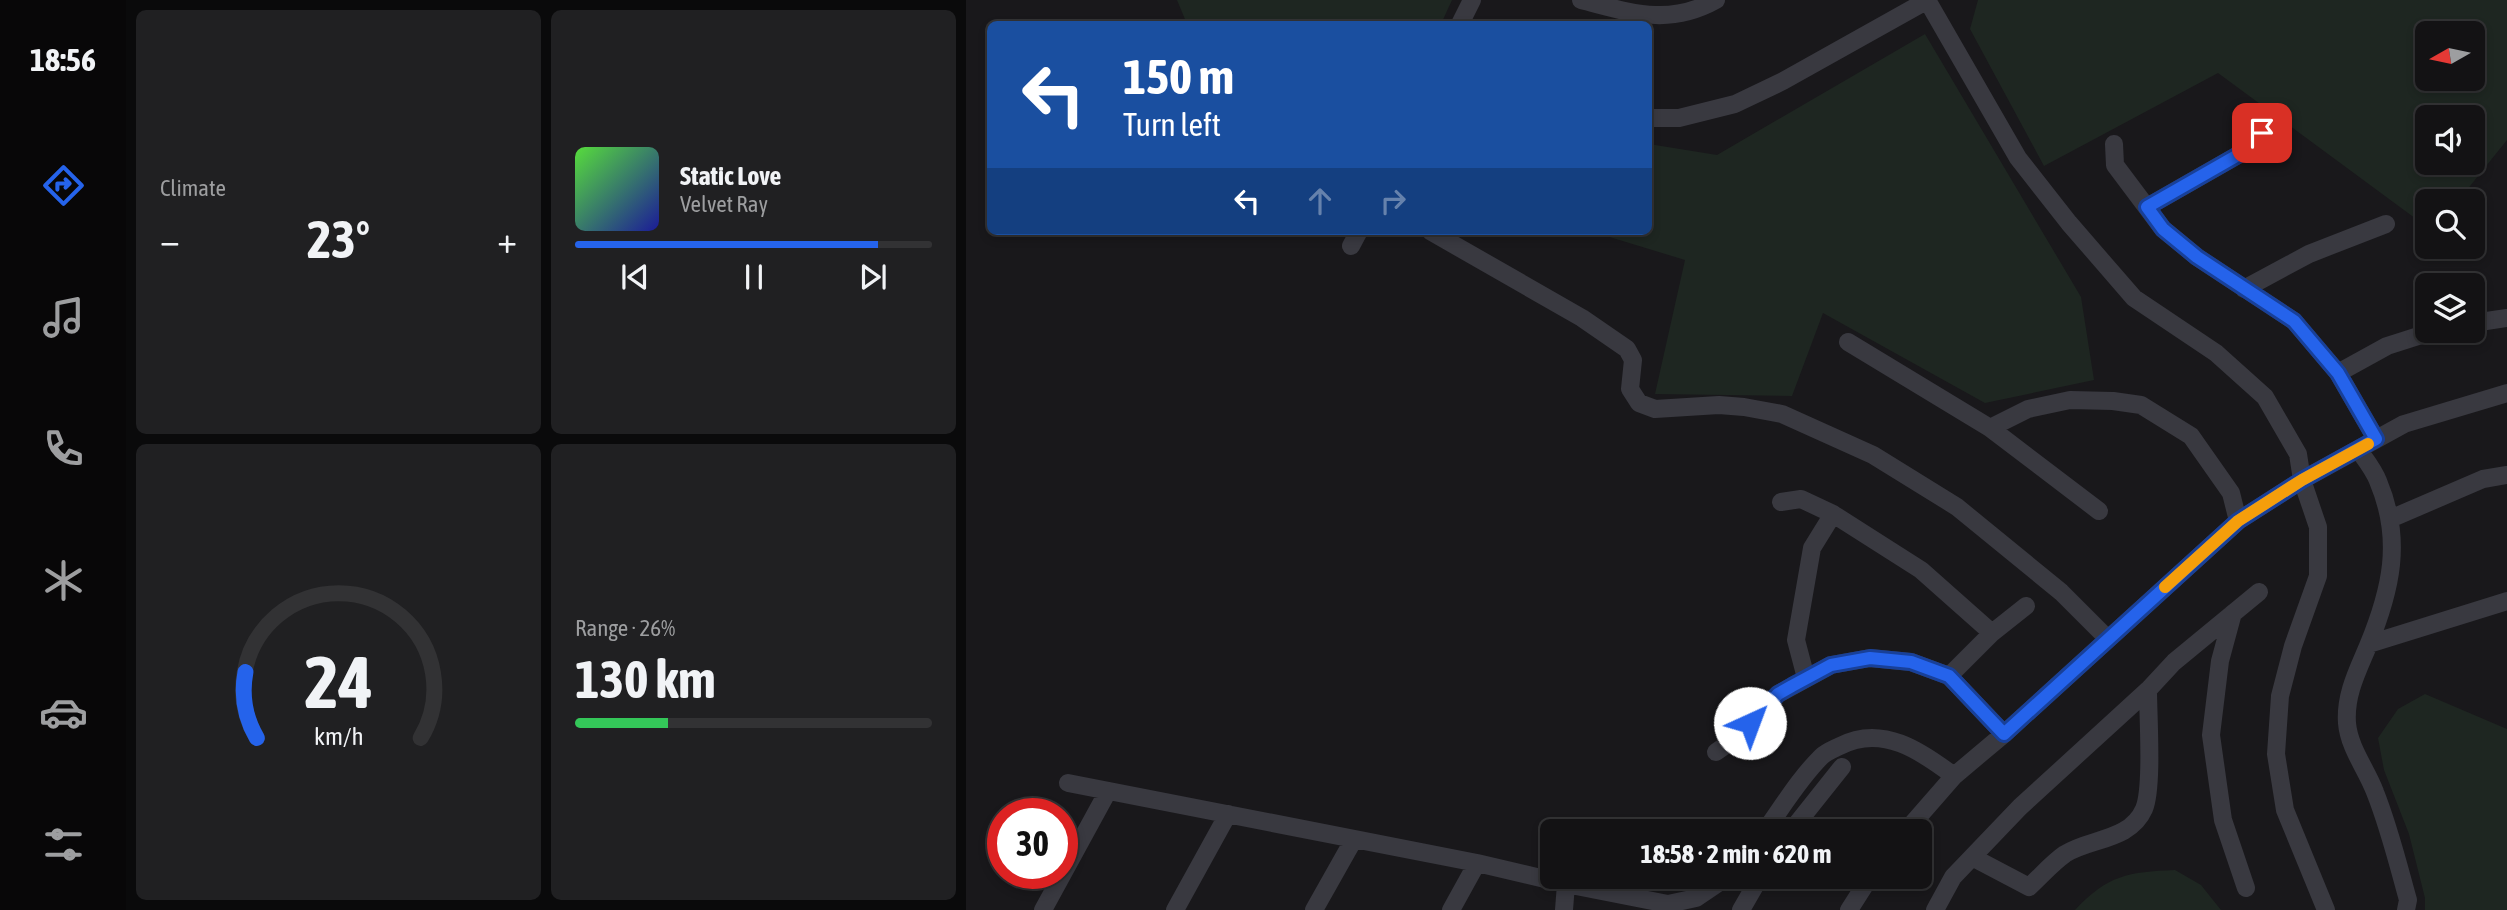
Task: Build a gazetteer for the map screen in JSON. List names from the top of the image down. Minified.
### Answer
{"north":"left","page":{"tabs":"18:56","tile":["Climate",["Range · 26%","130 km"]],"turn":["150 m","Turn left"],"song":["Static Love","Velvet Ray"],"heat":["−","23°","+"],"limit":"30","trip":"18:58 · 2 min · 620 m","gauge":["24","km/h"]}}
